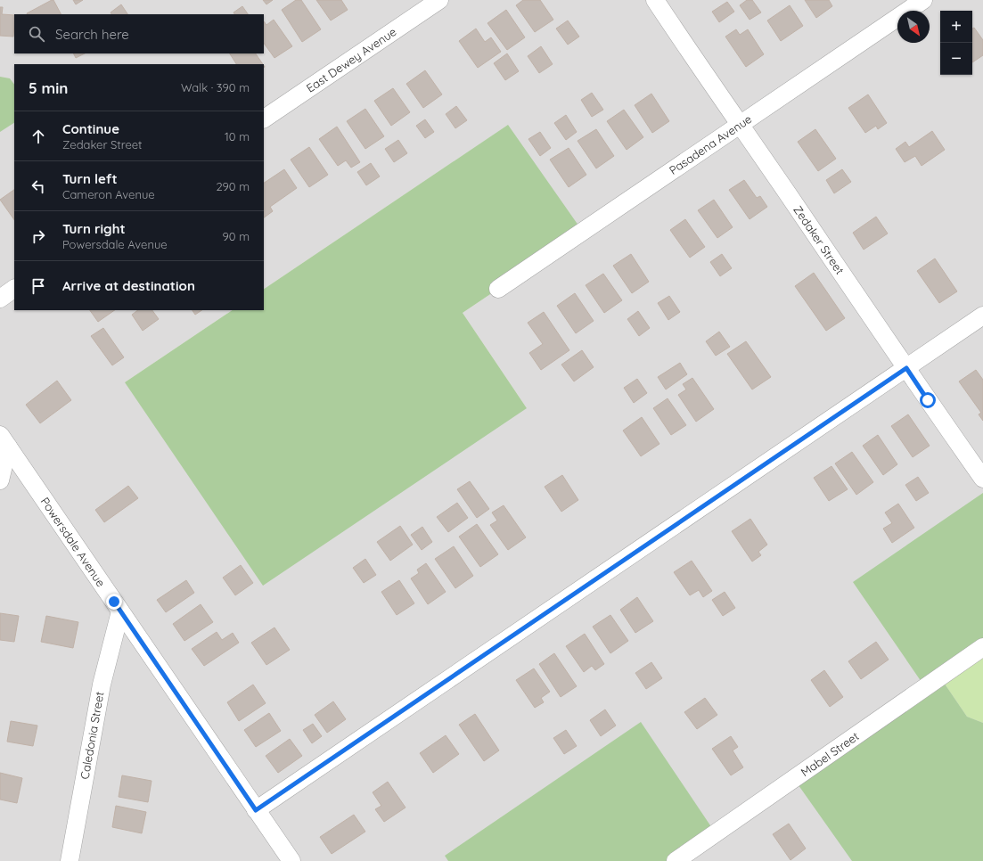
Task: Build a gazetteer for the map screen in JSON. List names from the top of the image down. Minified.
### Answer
{"streets":{"street":["East Dewey Avenue","Pasadena Avenue","Zedaker Street","Powersdale Avenue","Caledonia Street","Mabel Street"]},"crossings":[["Pasadena Avenue","Zedaker Street"],["Powersdale Avenue","Caledonia Street"]],"north":"bottom right","page":{"map_buttons":["+","−"],"search":"Search here","heading":["5 min","Walk · 390 m"],"list":[["Continue","Zedaker Street","10 m"],["Turn left","Cameron Avenue","290 m"],["Turn right","Powersdale Avenue","90 m"],"Arrive at destination"]}}
